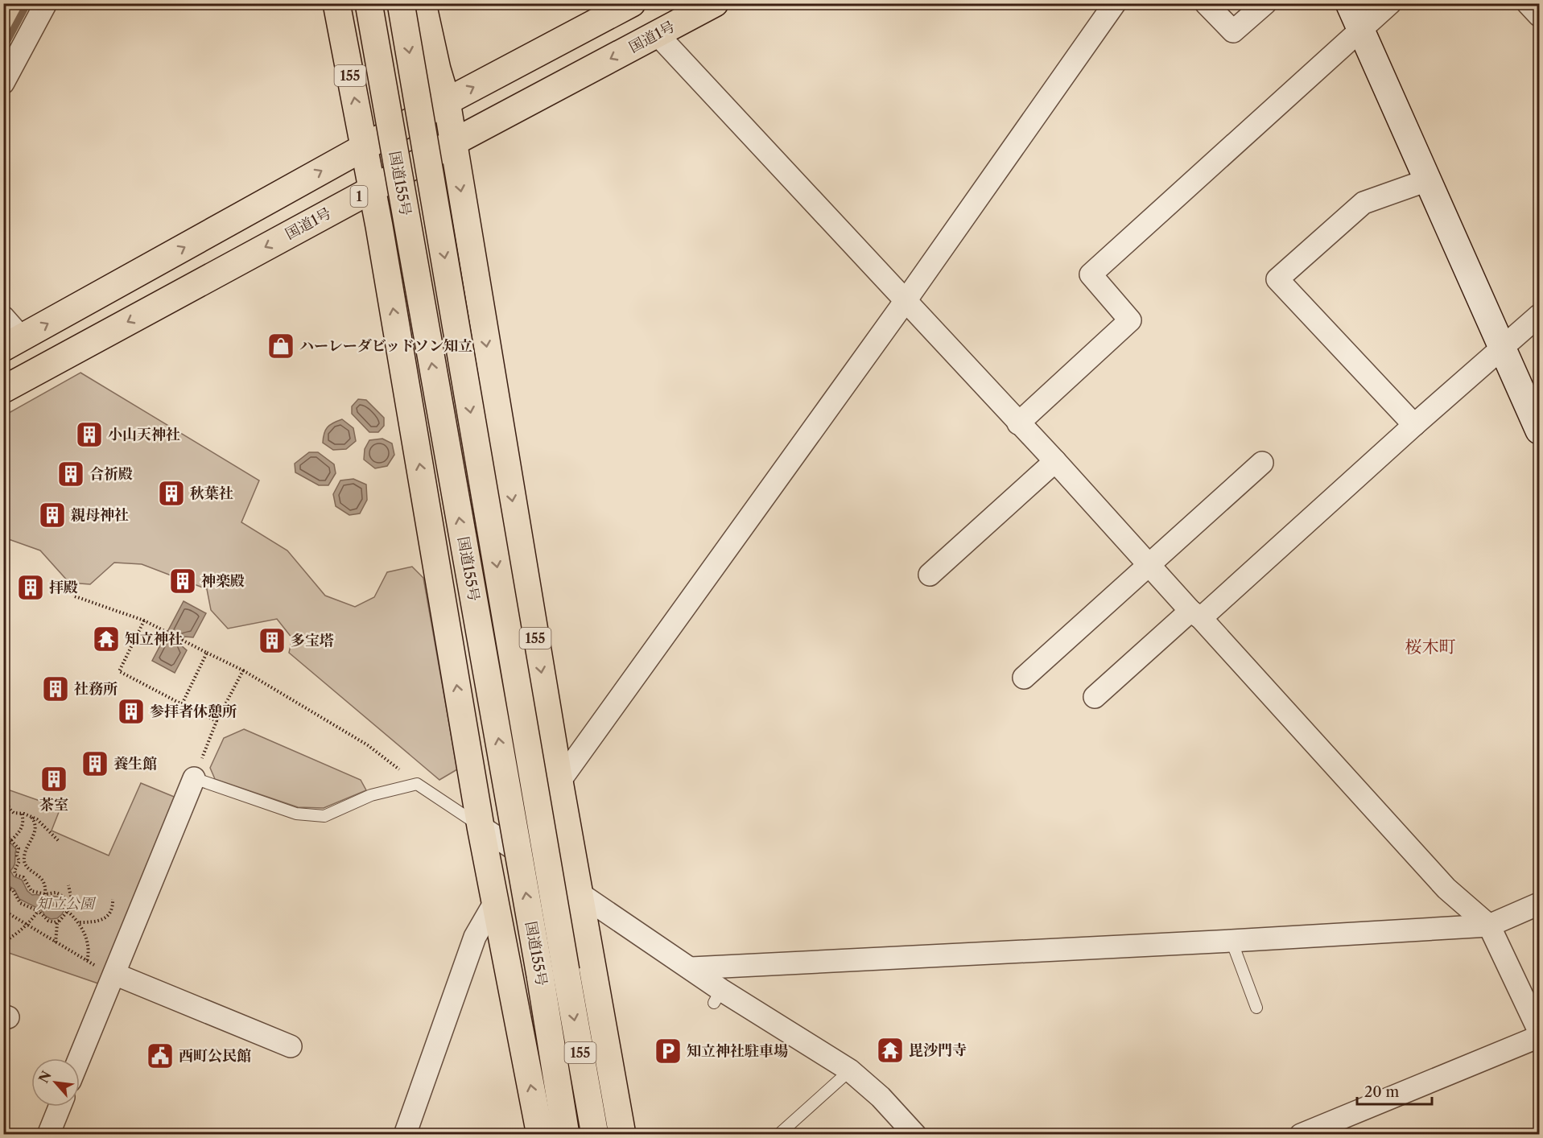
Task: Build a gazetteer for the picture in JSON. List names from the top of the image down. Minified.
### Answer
{"streets":{"highway":["国道1号","155","国道155号","1"]},"crossings":[["国道1号","155"]],"districts":["桜木町"],"parks":["知立公園"],"places":{"shop":["ハーレーダビッドソン知立"],"building":["小山天神社","合祈殿","秋葉社","親母神社","神楽殿","拝殿","多宝塔","社務所","参拝者休憩所","養生館","茶室"],"temple":["知立神社","毘沙門寺"],"parking":["知立神社駐車場"],"public building":["西町公民館"]},"scale_bar":"20 m","north":"top left"}
